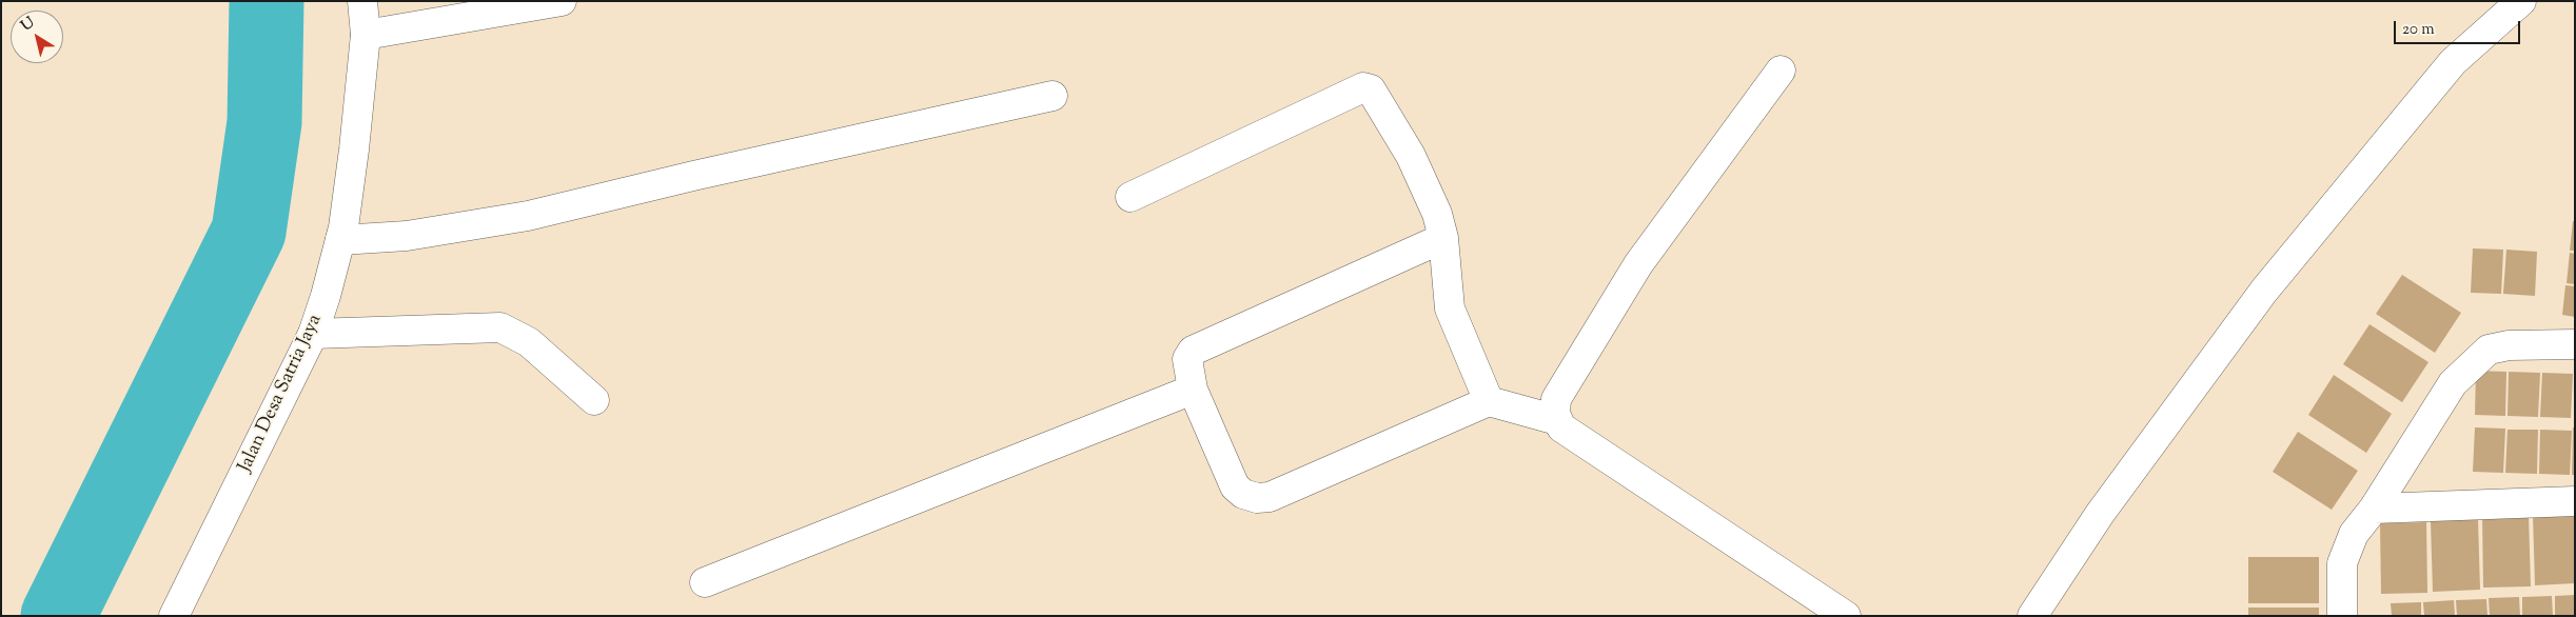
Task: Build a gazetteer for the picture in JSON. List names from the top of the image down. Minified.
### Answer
{"streets":{"street":["Jalan Desa Satria Jaya"]},"scale_bar":"20 m","north":"top left"}
